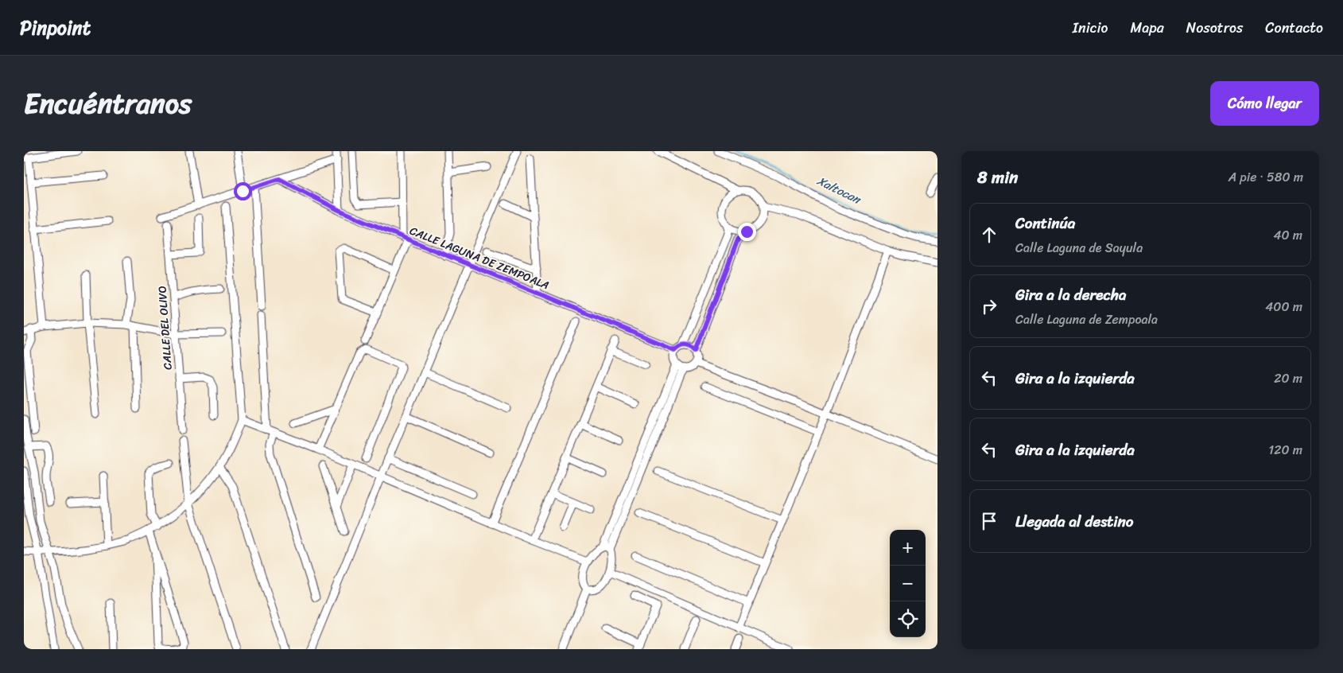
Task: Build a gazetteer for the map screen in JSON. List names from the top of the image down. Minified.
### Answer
{"streets":{"street":["CALLE LAGUNA DE ZEMPOALA","CALLE DEL OLIVO"]},"water":["Xaltocan"],"page":{"header":"Pinpoint","nav":["Inicio","Mapa","Nosotros","Contacto"],"title":"Encuéntranos","buttons":"Cómo llegar","heading":["8 min","A pie · 580 m"],"list":[["Continúa","Calle Laguna de Sayula","40 m"],["Gira a la derecha","Calle Laguna de Zempoala","400 m"],["Gira a la izquierda","20 m"],["Gira a la izquierda","120 m"],"Llegada al destino"],"map_buttons":["+","−"]}}
